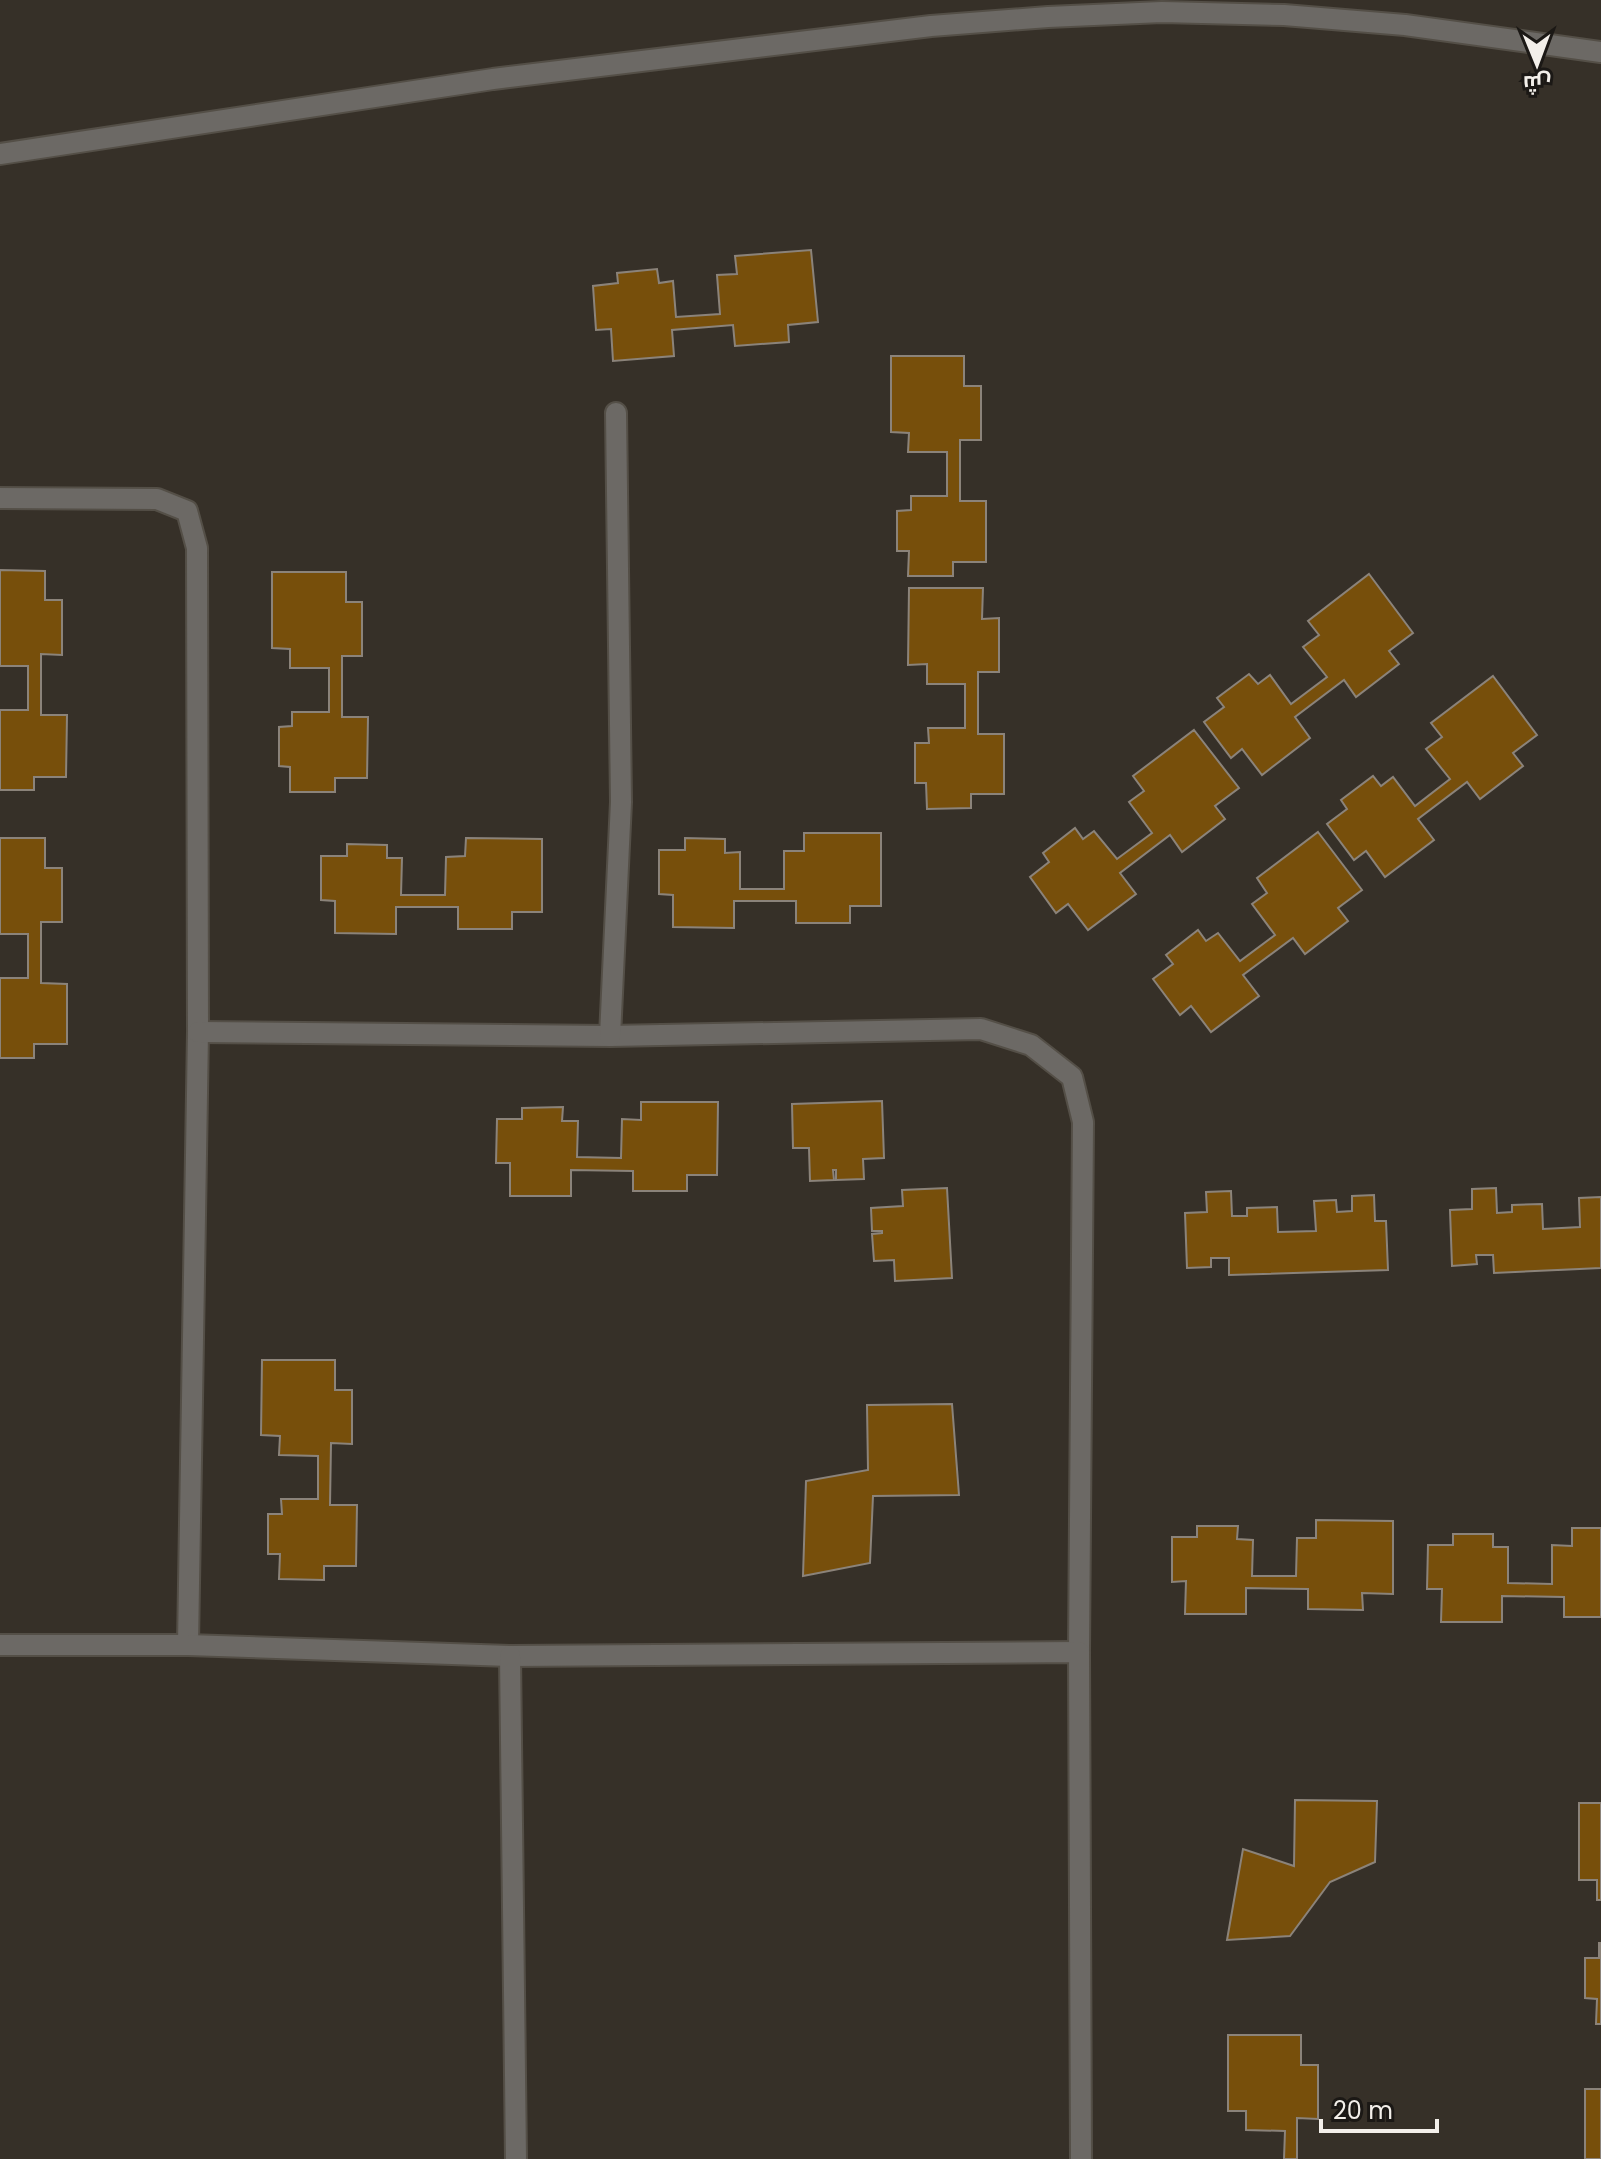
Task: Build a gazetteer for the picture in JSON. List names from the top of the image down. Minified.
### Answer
{"scale_bar":"20 m","north":"bottom"}
